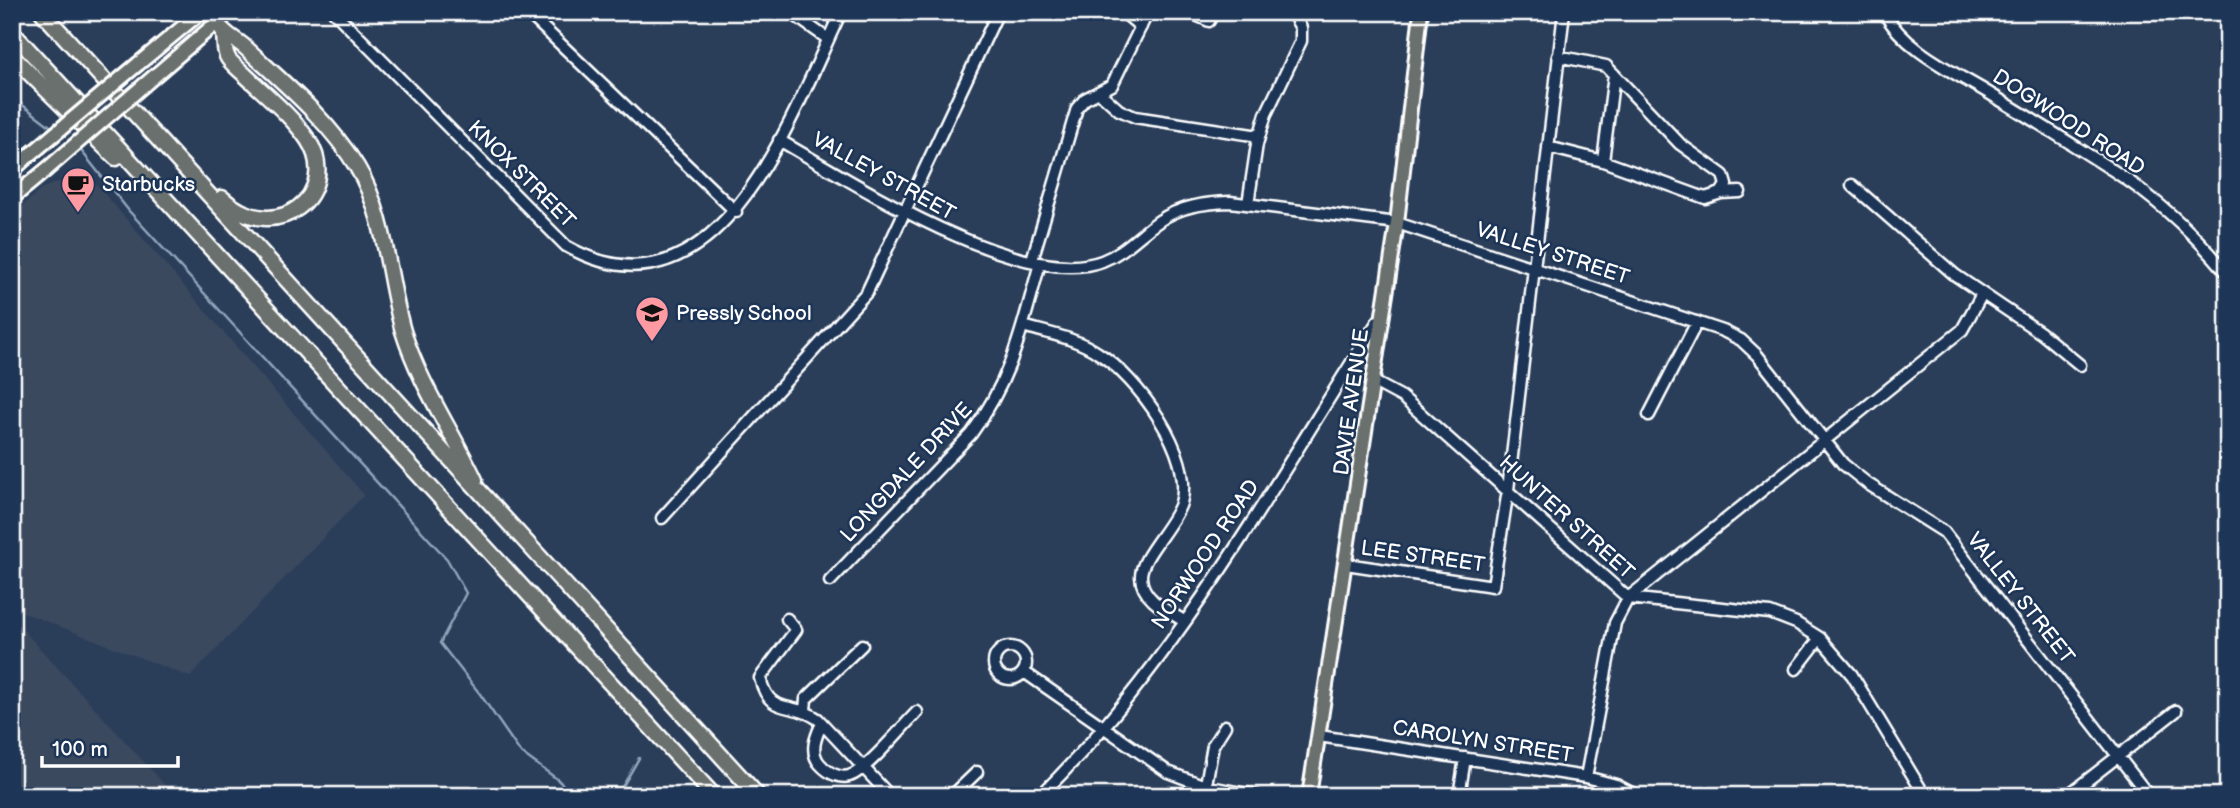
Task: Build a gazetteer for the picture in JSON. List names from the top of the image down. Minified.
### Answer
{"streets":{"main road":["DAVIE AVENUE"],"street":["DOGWOOD ROAD","KNOX STREET","VALLEY STREET","LONGDALE DRIVE","HUNTER STREET","NORWOOD ROAD","LEE STREET","CAROLYN STREET"]},"crossings":[["KNOX STREET","VALLEY STREET"],["VALLEY STREET","DAVIE AVENUE"],["VALLEY STREET","LONGDALE DRIVE"],["DAVIE AVENUE","HUNTER STREET"],["DAVIE AVENUE","NORWOOD ROAD"],["DAVIE AVENUE","LEE STREET"],["DAVIE AVENUE","CAROLYN STREET"],["HUNTER STREET","LEE STREET"]],"places":{"cafe":["Starbucks"],"school or university":["Pressly School"]},"scale_bar":"100 m"}
